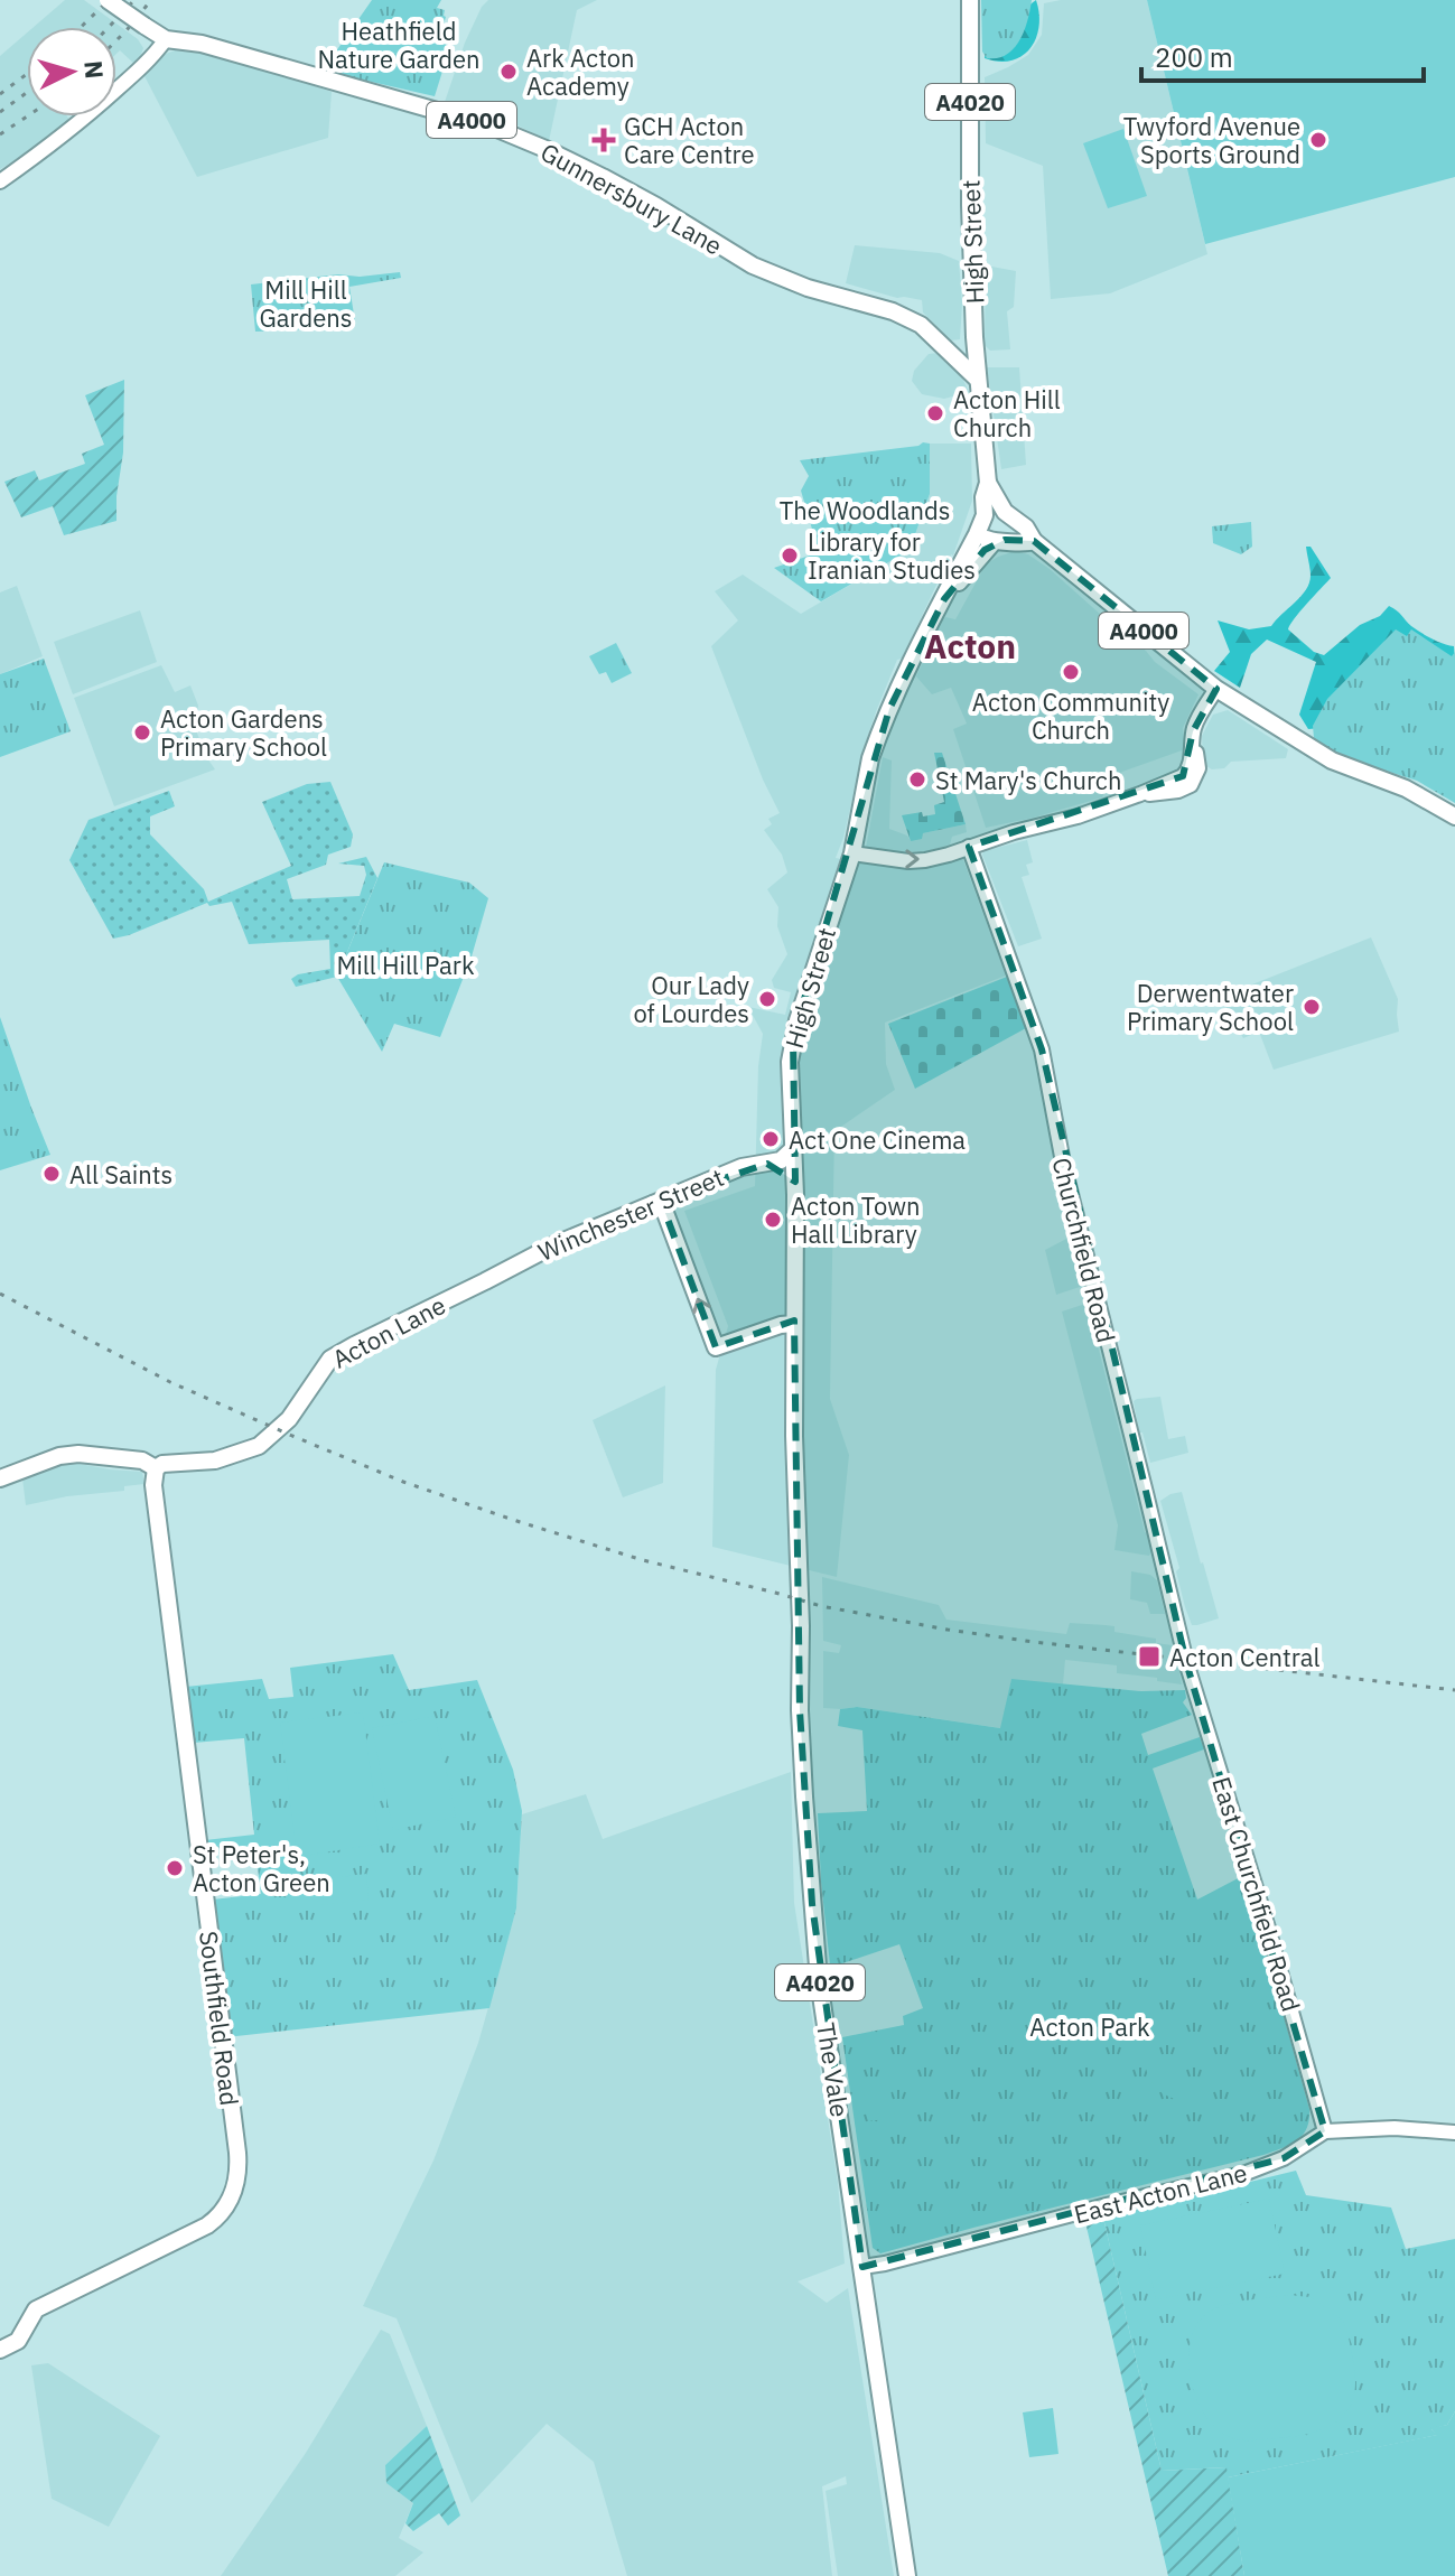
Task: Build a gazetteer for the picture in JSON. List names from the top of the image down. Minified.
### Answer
{"streets":{"main road":["A4020","A4000","Gunnersbury Lane","High Street","Winchester Street","Acton Lane","Southfield Road","The Vale"],"street":["Churchfield Road","East Churchfield Road","East Acton Lane"]},"crossings":[["A4000","High Street"],["Gunnersbury Lane","High Street"],["High Street","Winchester Street"],["High Street","The Vale"],["Winchester Street","Acton Lane"],["Churchfield Road","East Churchfield Road"],["Acton Lane","Southfield Road"],["East Churchfield Road","East Acton Lane"],["The Vale","East Acton Lane"]],"districts":["Acton"],"parks":["Heathfield Nature Garden","Mill Hill Gardens","The Woodlands","Mill Hill Park","Acton Park"],"places":{"other":["Ark Acton Academy","Twyford Avenue Sports Ground","Acton Hill Church","Library for Iranian Studies","Acton Community Church","Acton Gardens Primary School","St Mary's Church","Our Lady of Lourdes","Derwentwater Primary School","Act One Cinema","All Saints","Acton Town Hall Library","St Peter's, Acton Green"],"health":["GCH Acton Care Centre"],"transit":["Acton Central"]},"scale_bar":"200 m","north":"right"}
